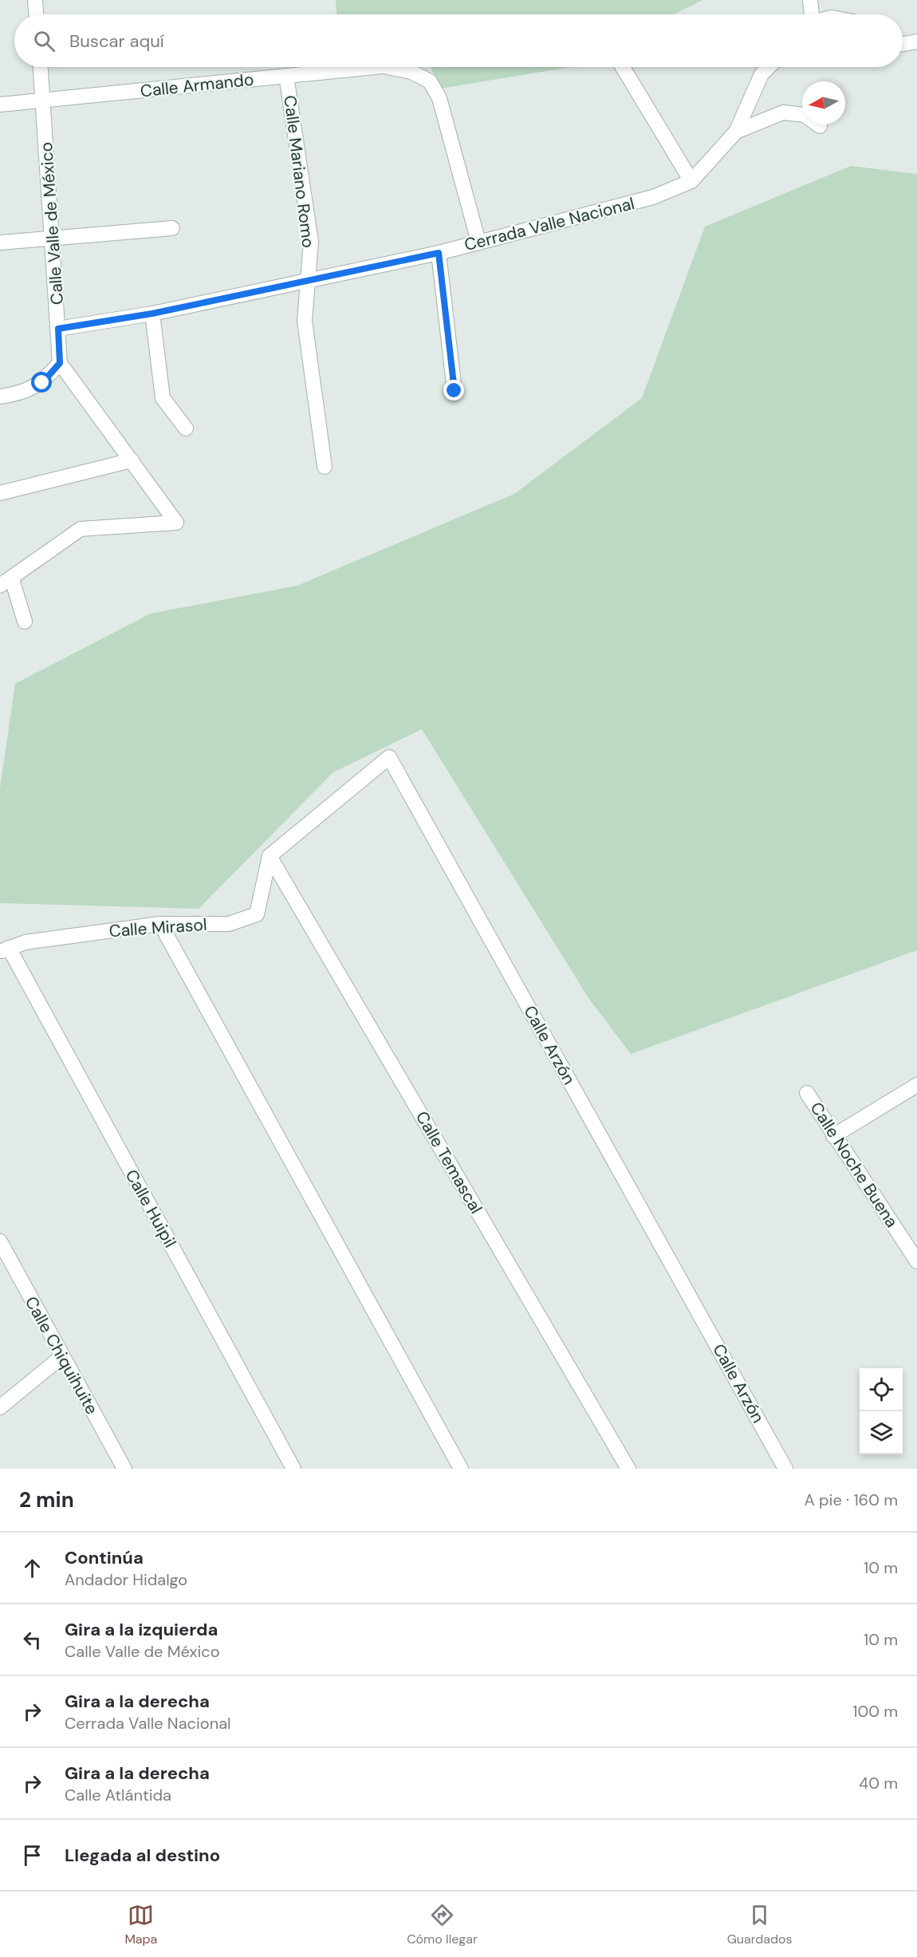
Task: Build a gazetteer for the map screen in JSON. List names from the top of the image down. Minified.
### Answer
{"streets":{"street":["Calle Armando","Calle Mariano Romo","Calle Valle de México","Cerrada Valle Nacional","Calle Mirasol","Calle Arzón","Calle Temascal","Calle Noche Buena","Calle Huipil","Calle Chiquihuite"]},"crossings":[["Calle Armando","Calle Mariano Romo"],["Calle Armando","Calle Valle de México"],["Calle Armando","Cerrada Valle Nacional"],["Calle Mariano Romo","Cerrada Valle Nacional"],["Calle Valle de México","Cerrada Valle Nacional"],["Calle Mirasol","Calle Arzón"],["Calle Mirasol","Calle Temascal"],["Calle Mirasol","Calle Huipil"],["Calle Arzón","Calle Temascal"]],"north":"left","page":{"search":"Buscar aquí","heading":["2 min","A pie · 160 m"],"list":[["Continúa","Andador Hidalgo","10 m"],["Gira a la izquierda","Calle Valle de México","10 m"],["Gira a la derecha","Cerrada Valle Nacional","100 m"],["Gira a la derecha","Calle Atlántida","40 m"],"Llegada al destino"],"nav":["Mapa","Cómo llegar","Guardados"]}}
